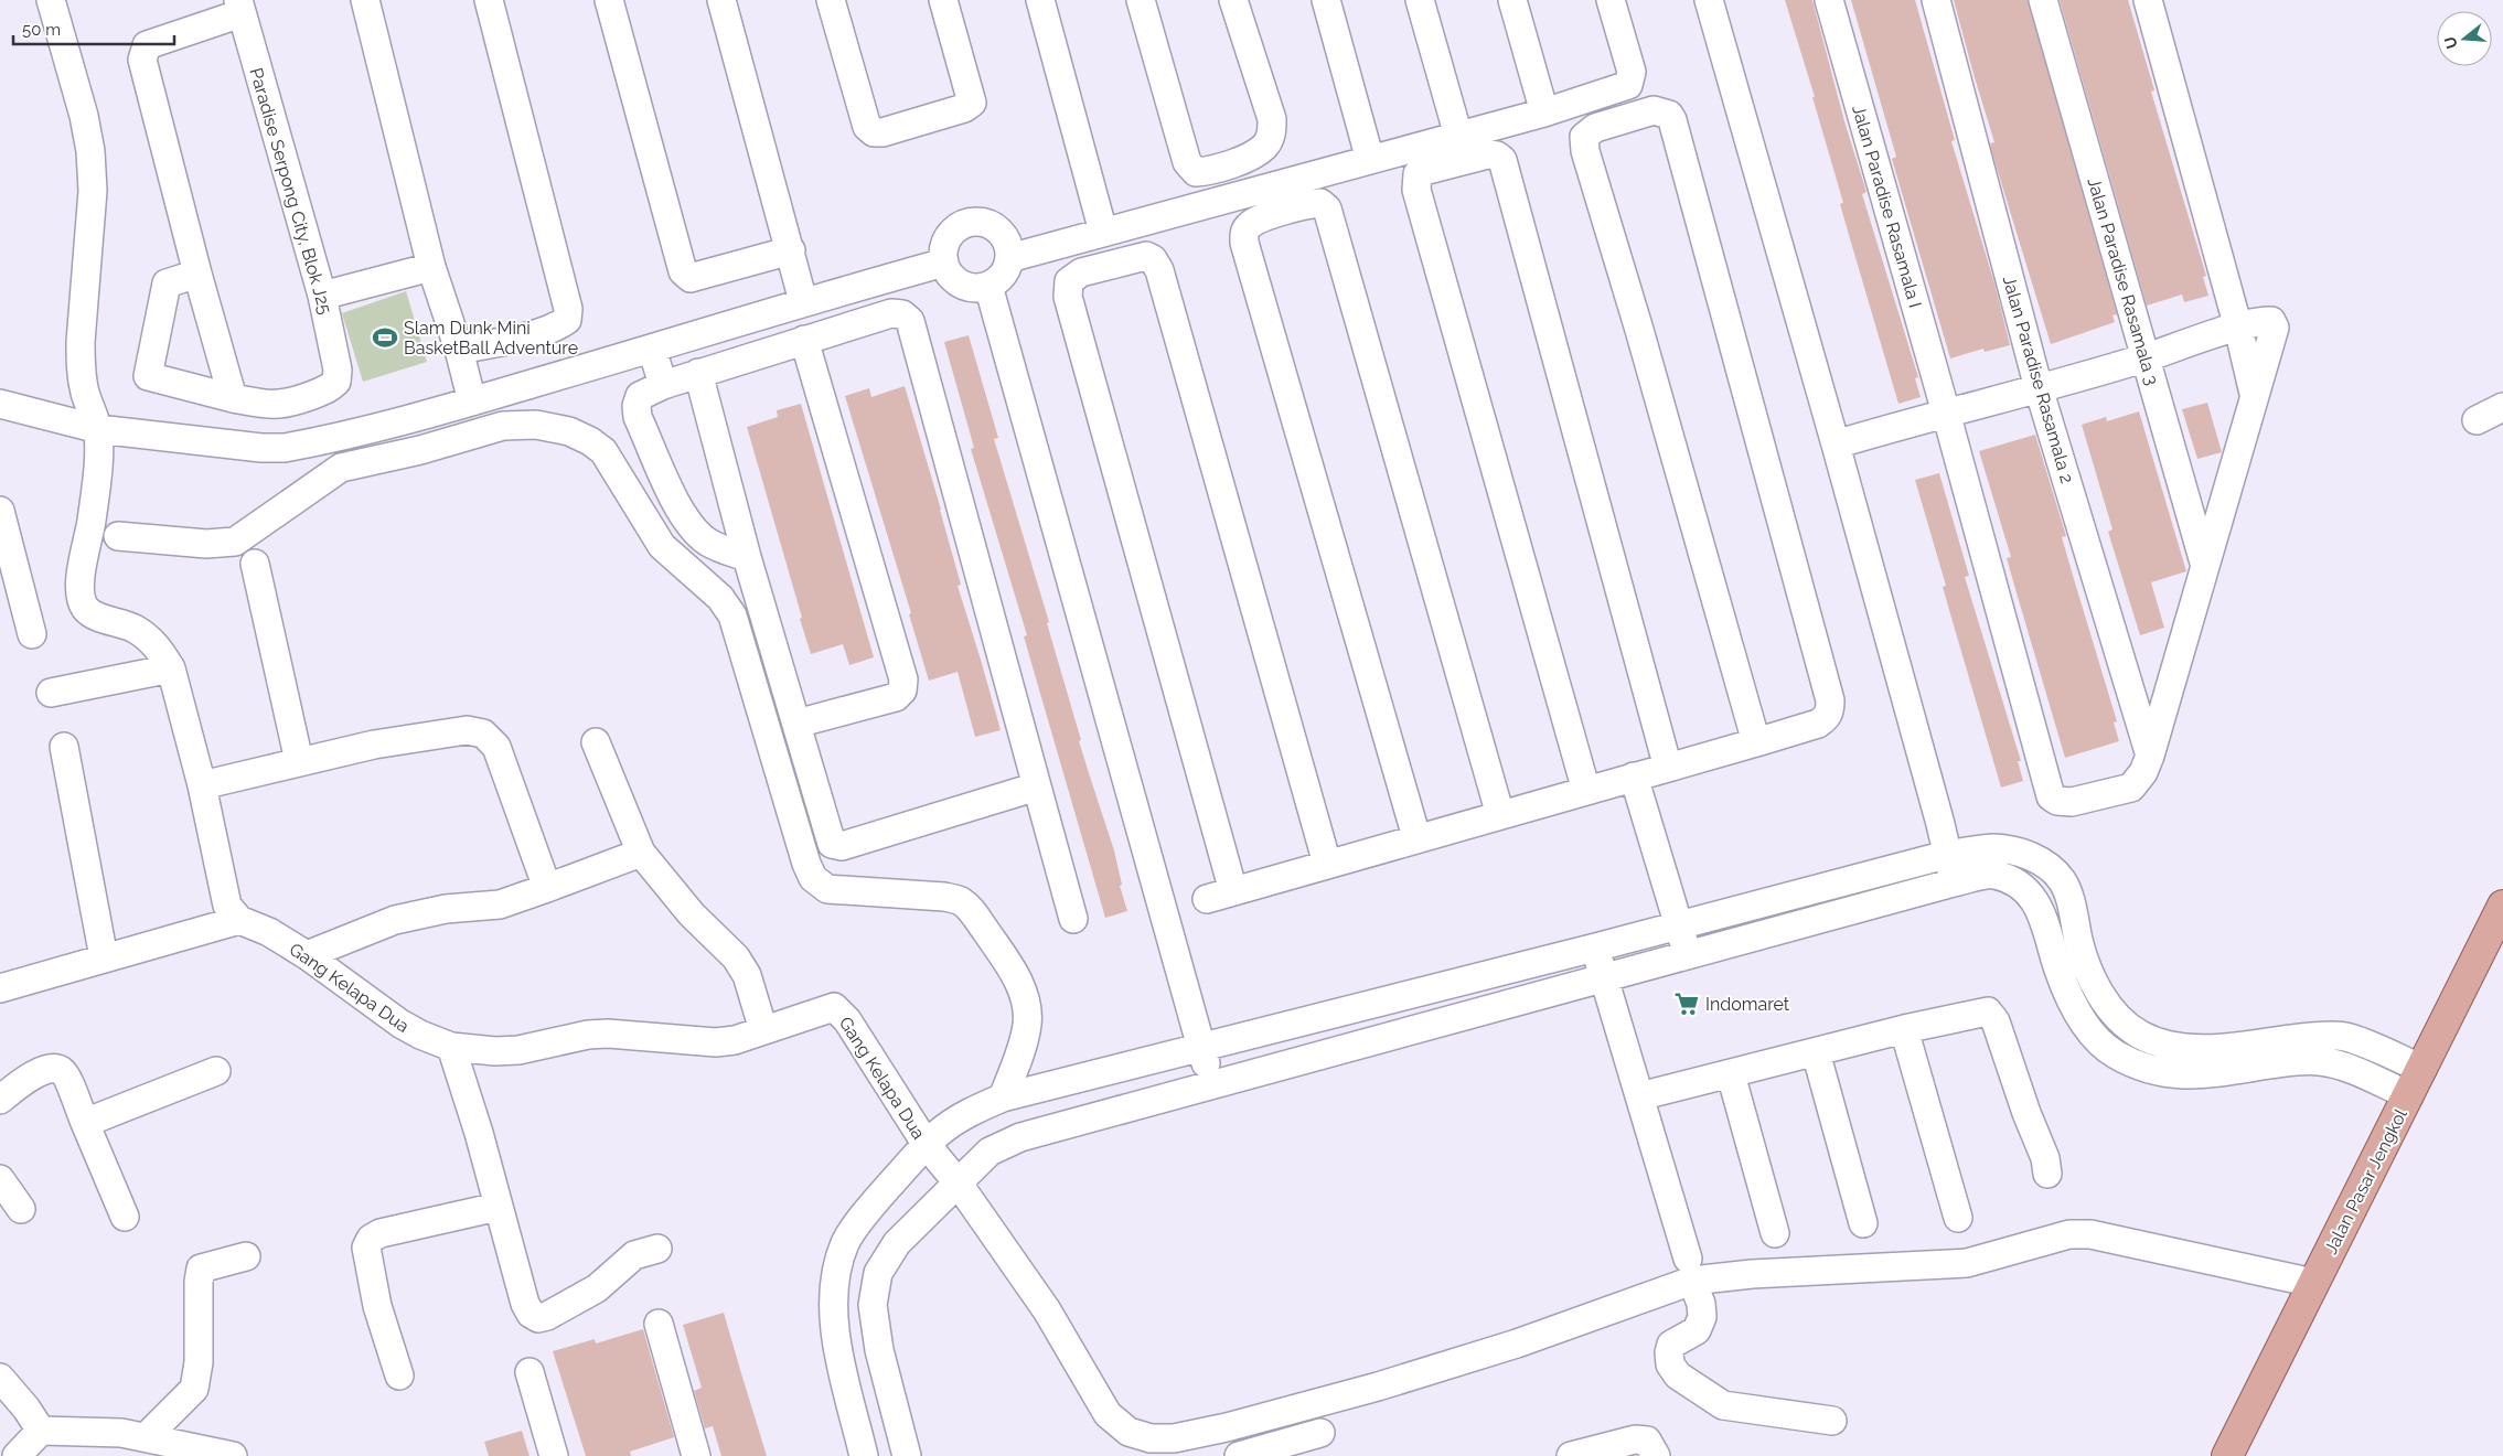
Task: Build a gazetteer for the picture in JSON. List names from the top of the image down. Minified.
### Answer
{"streets":{"main road":["Jalan Pasar Jengkol"],"street":["Paradise Serpong City, Blok J25","Jalan Paradise Rasamala I","Jalan Paradise Rasamala 3","Jalan Paradise Rasamala 2","Gang Kelapa Dua"]},"crossings":[["Jalan Paradise Rasamala I","Jalan Paradise Rasamala 2"]],"places":{"sports":["Slam Dunk Mini BasketBall Adventure"],"supermarket":["Indomaret"]},"scale_bar":"50 m","north":"left"}
